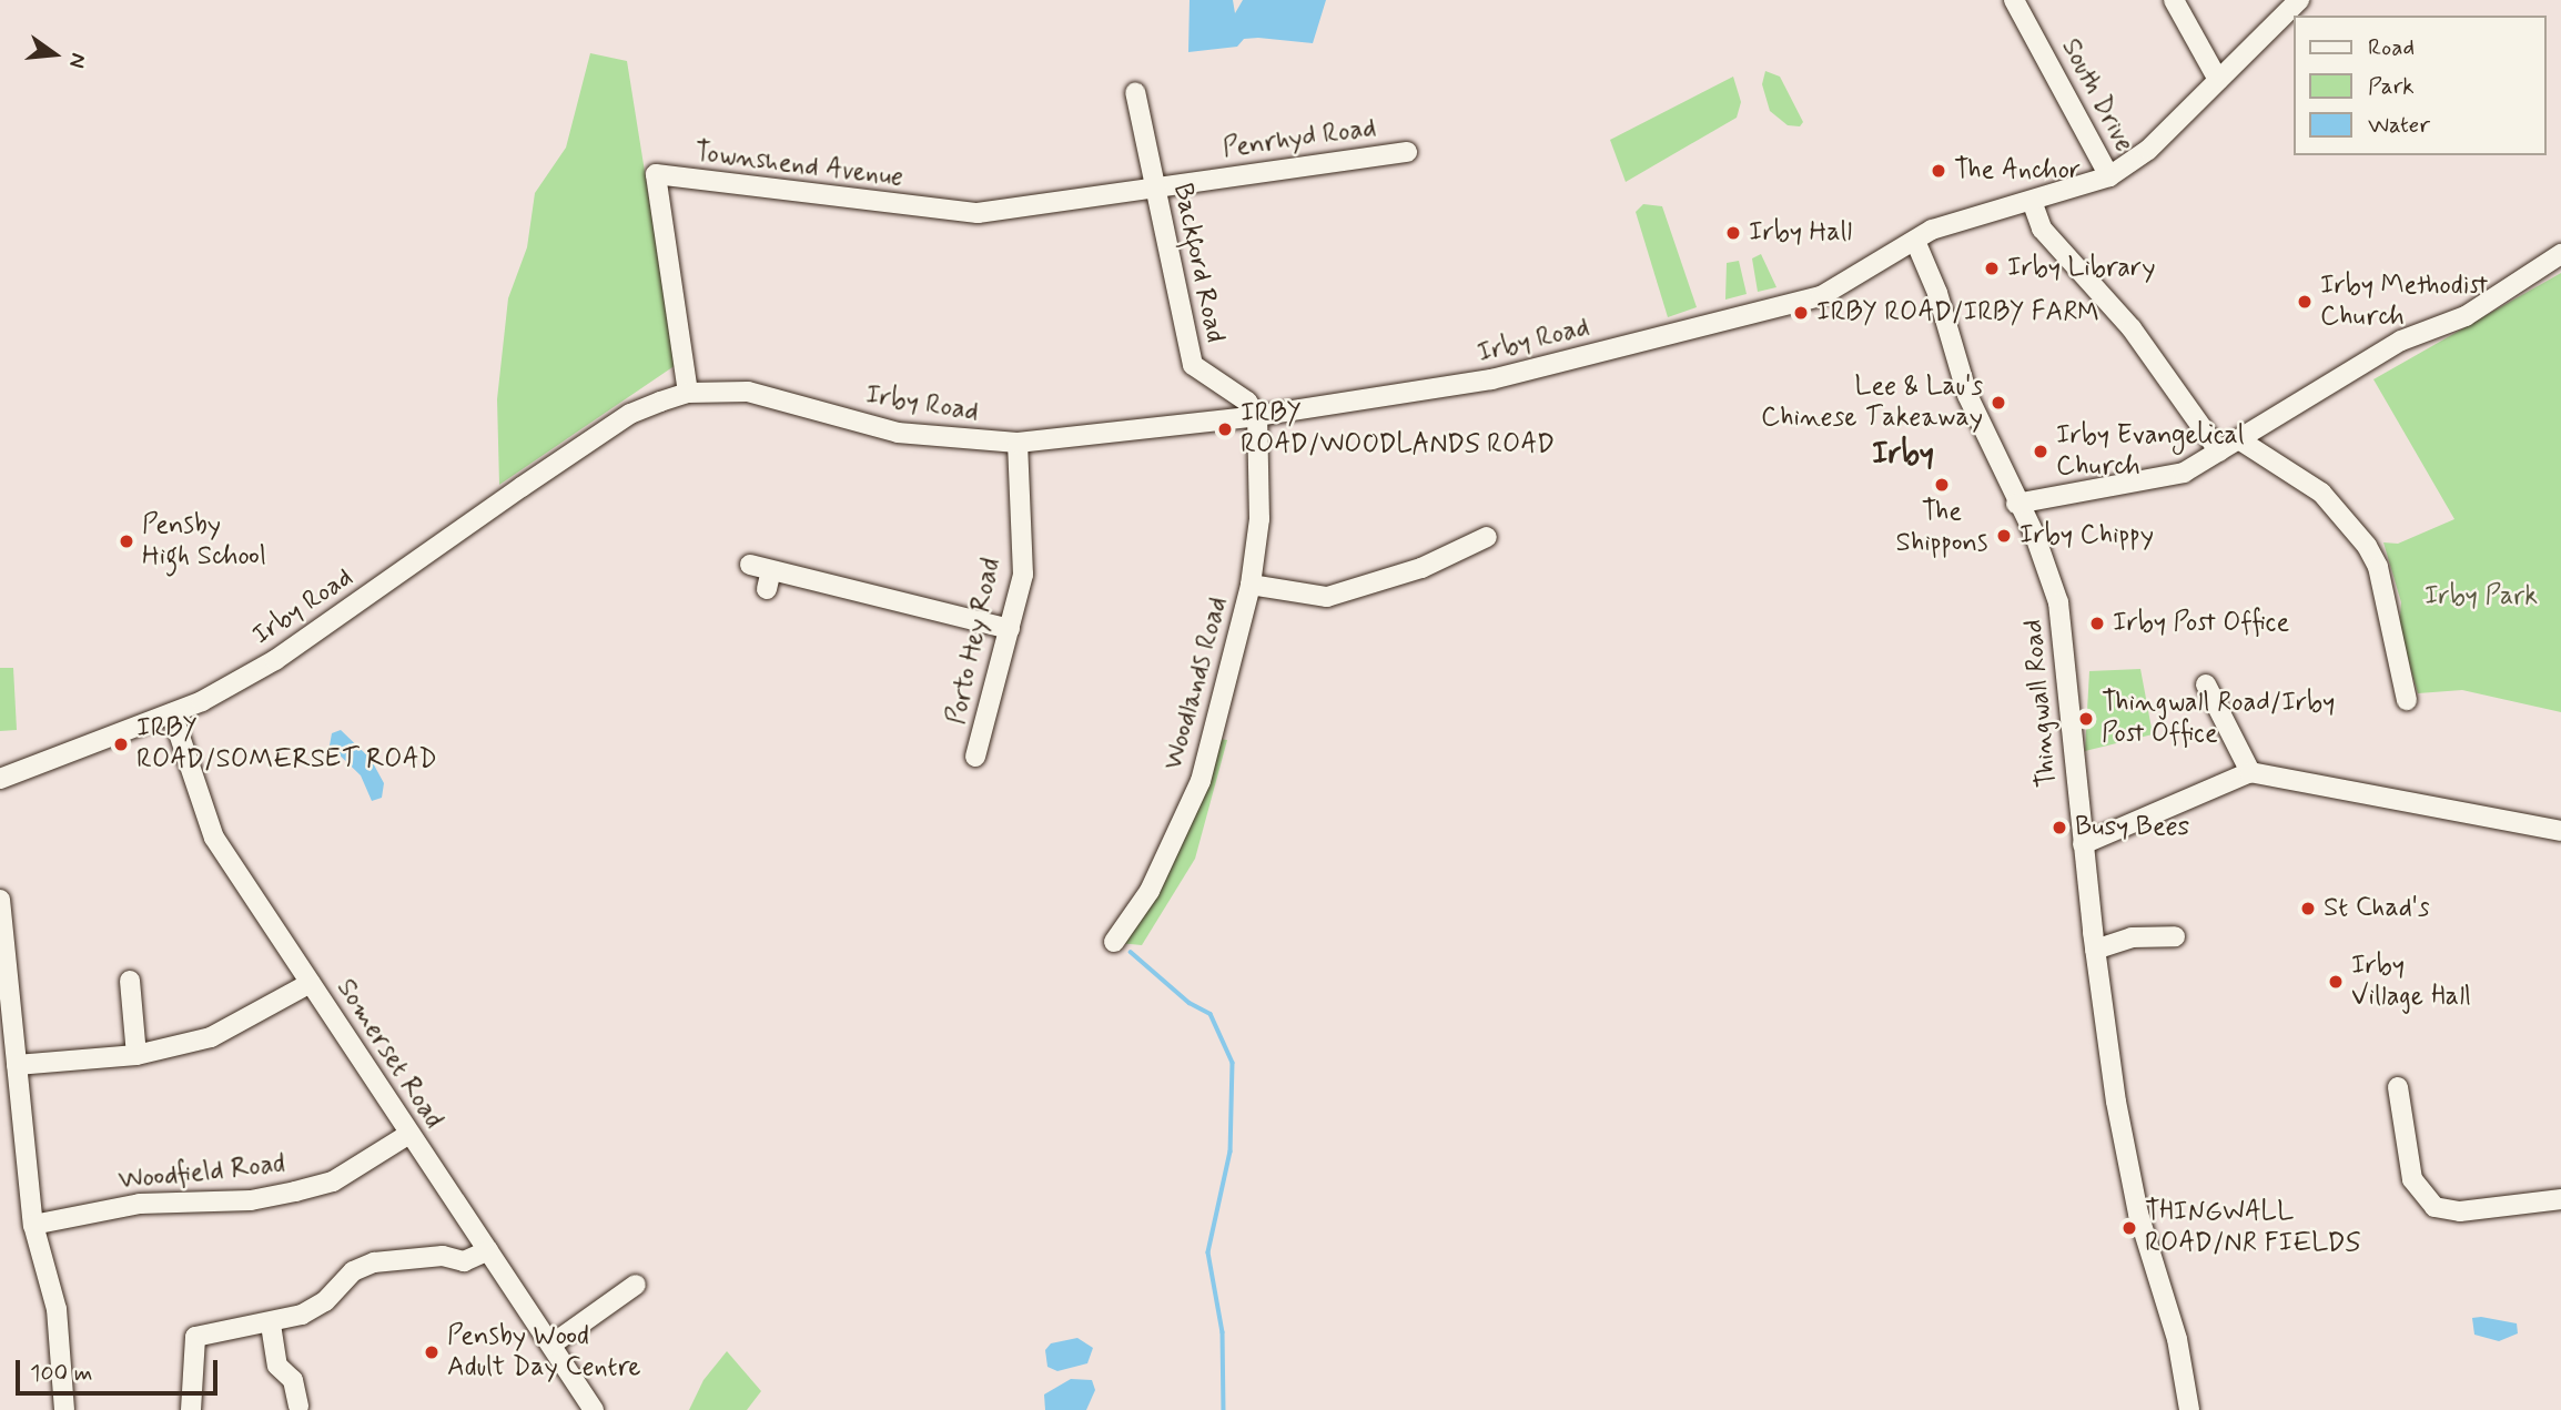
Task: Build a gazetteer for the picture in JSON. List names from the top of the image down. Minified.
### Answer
{"streets":{"street":["South Drive","Penrhyd Road","Townshend Avenue","Backford Road","Irby Road","Porto Hey Road","Woodlands Road","Thingwall Road","Somerset Road","Woodfield Road"]},"crossings":[["South Drive","Irby Road"],["Penrhyd Road","Townshend Avenue"],["Penrhyd Road","Backford Road"],["Townshend Avenue","Backford Road"],["Townshend Avenue","Irby Road"],["Backford Road","Irby Road"],["Backford Road","Woodlands Road"],["Irby Road","Porto Hey Road"],["Irby Road","Woodlands Road"],["Irby Road","Thingwall Road"],["Irby Road","Somerset Road"],["Somerset Road","Woodfield Road"]],"districts":["Irby"],"parks":["Irby Park"],"places":["The Anchor","Irby Hall","Irby Library","Irby Methodist Church","IRBY ROAD/IRBY FARM","Lee & Lau's Chinese Takeaway","IRBY ROAD/WOODLANDS ROAD","Irby Evangelical Church","The Shippons","Irby Chippy","Pensby High School","Irby Post Office","Thingwall Road/Irby Post Office","IRBY ROAD/SOMERSET ROAD","Busy Bees","St Chad's","Irby Village Hall","THINGWALL ROAD/NR FIELDS","Pensby Wood Adult Day Centre"],"legend":["Road","Park","Water"],"scale_bar":"100 m","north":"right"}
